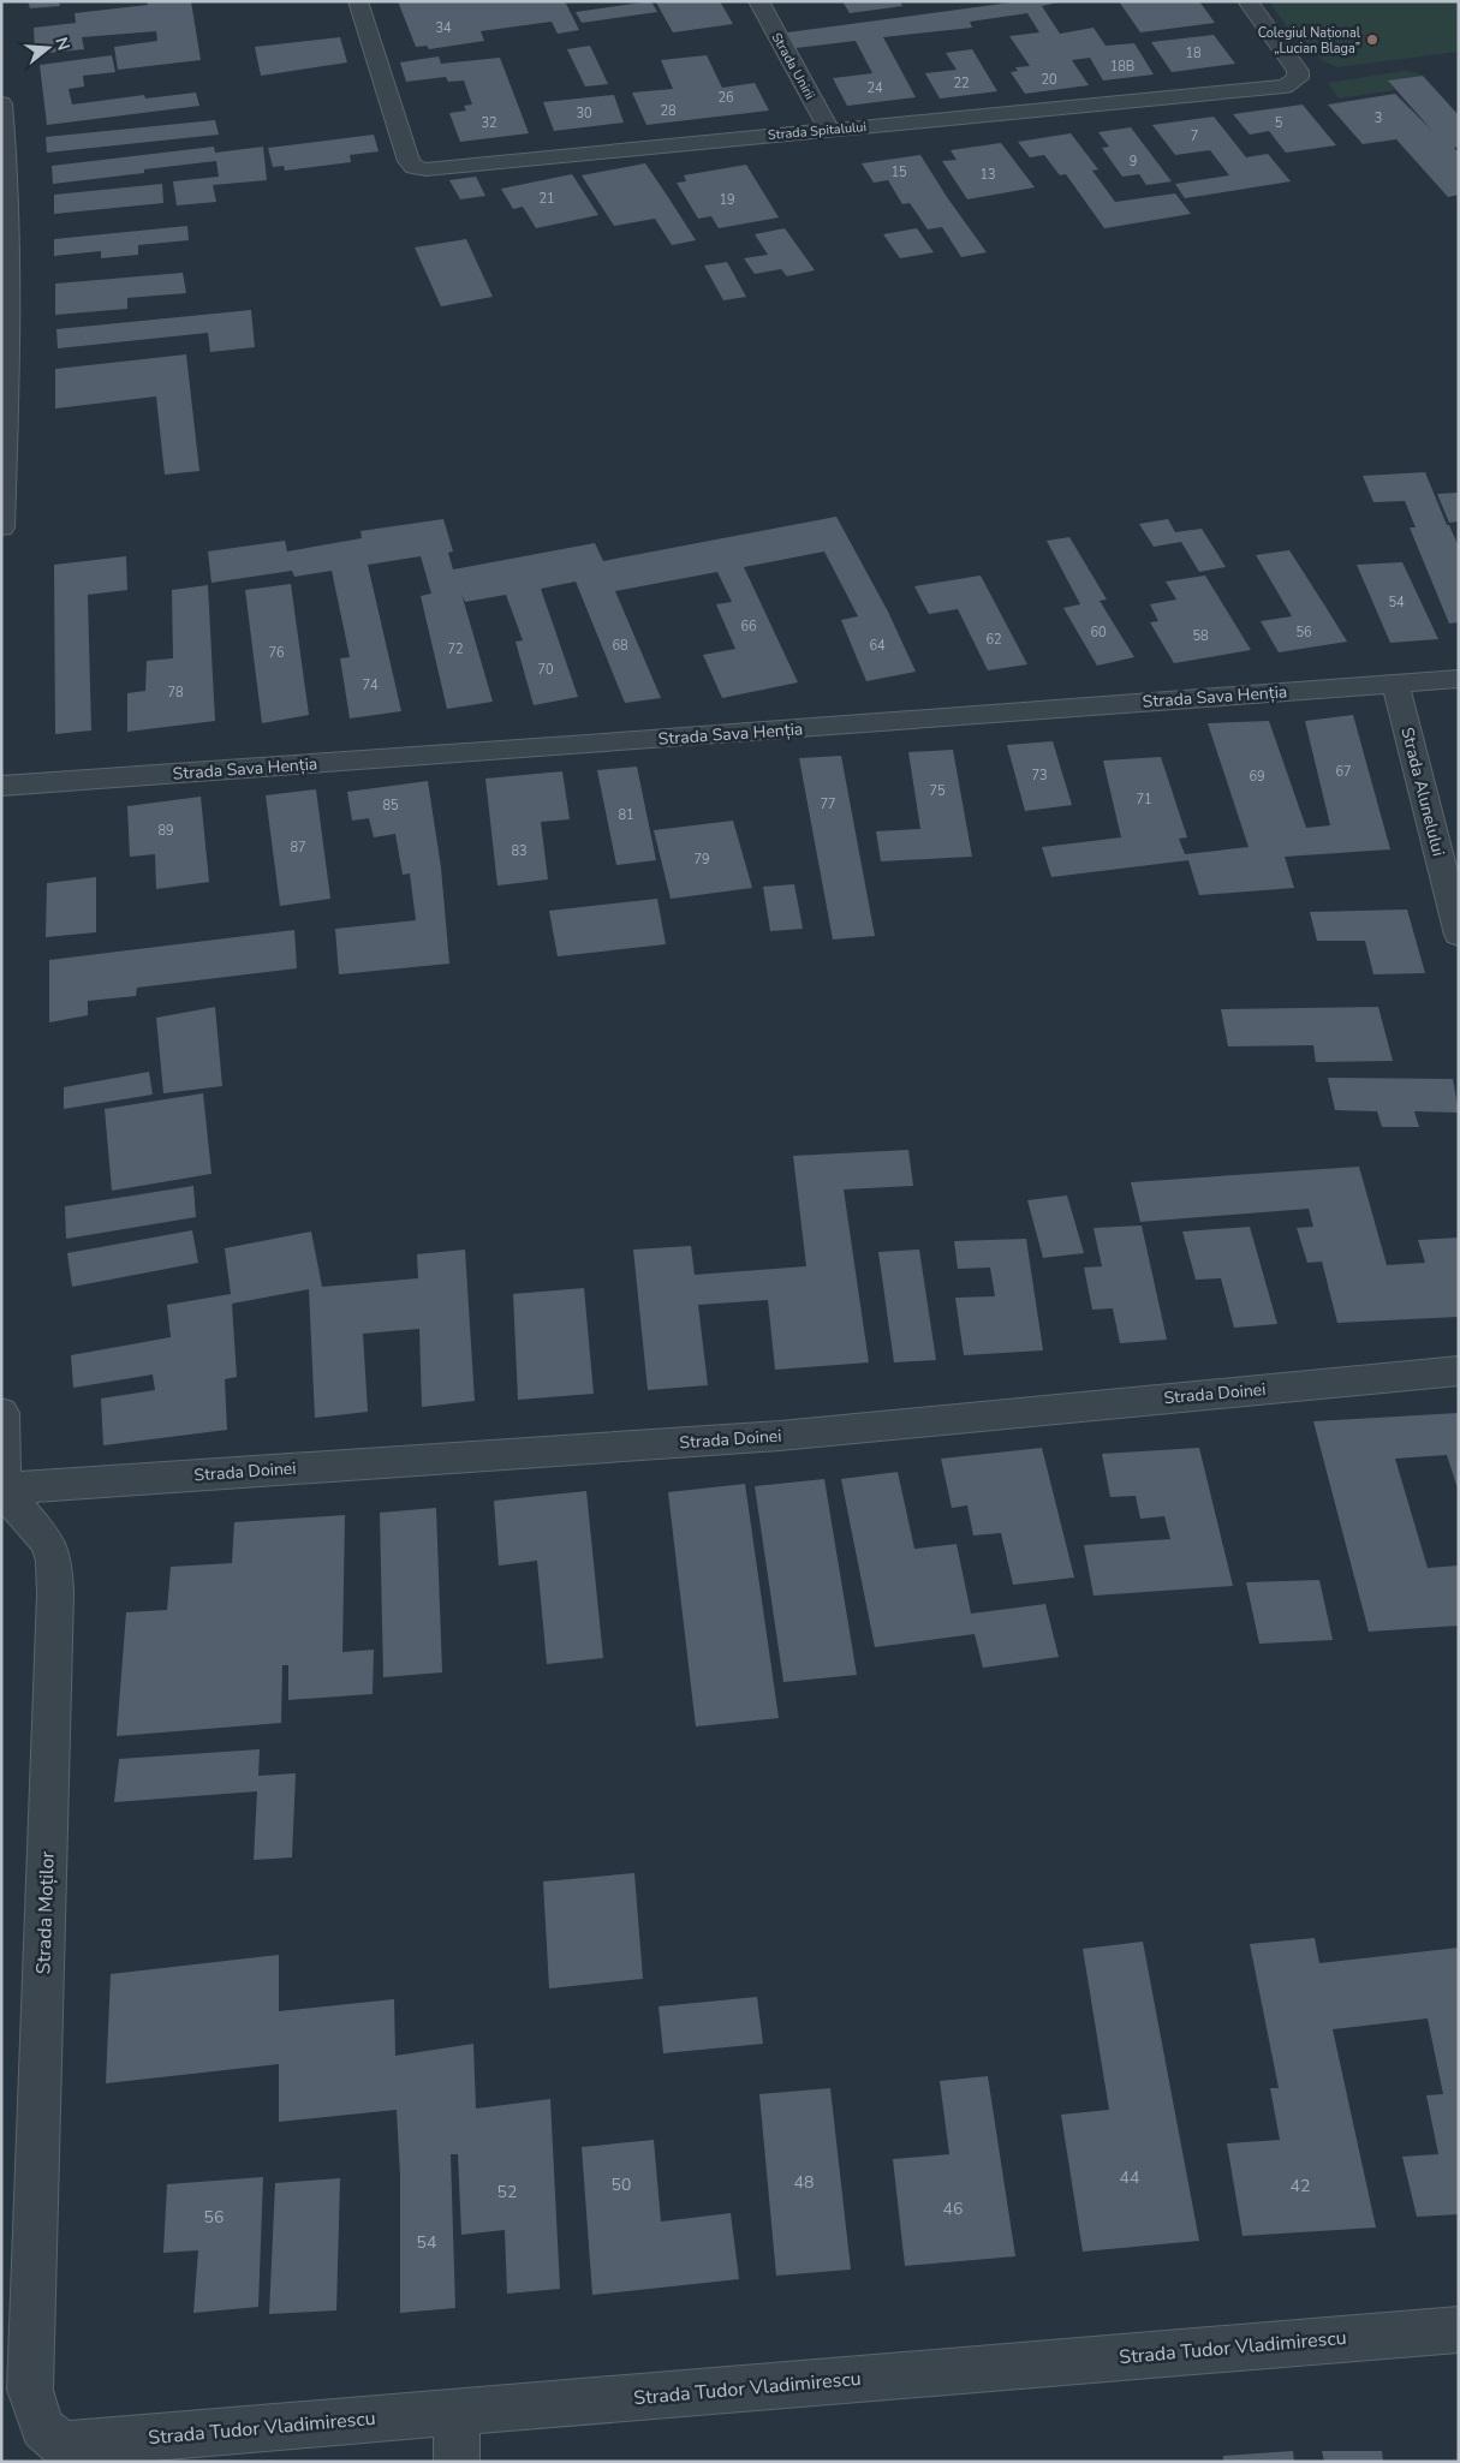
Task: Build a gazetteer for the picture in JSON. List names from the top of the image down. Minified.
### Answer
{"streets":{"street":["Strada Unirii","Strada Spitalului","Strada Sava Henția","Strada Alunelului","Strada Doinei","Strada Moților","Strada Tudor Vladimirescu"]},"crossings":[["Strada Unirii","Strada Spitalului"],["Strada Sava Henția","Strada Alunelului"],["Strada Doinei","Strada Moților"],["Strada Moților","Strada Tudor Vladimirescu"]],"places":["Colegiul Național „Lucian Blaga”"],"house_numbers":["34","18","18B","20","22","24","26","28","30","3","32","5","7","9","15","13","21","19","54","66","60","56","58","62","68","64","72","76","70","74","78","67","73","69","75","71","77","85","81","89","87","83","79","44","48","50","42","52","46","56","54"],"north":"right"}
